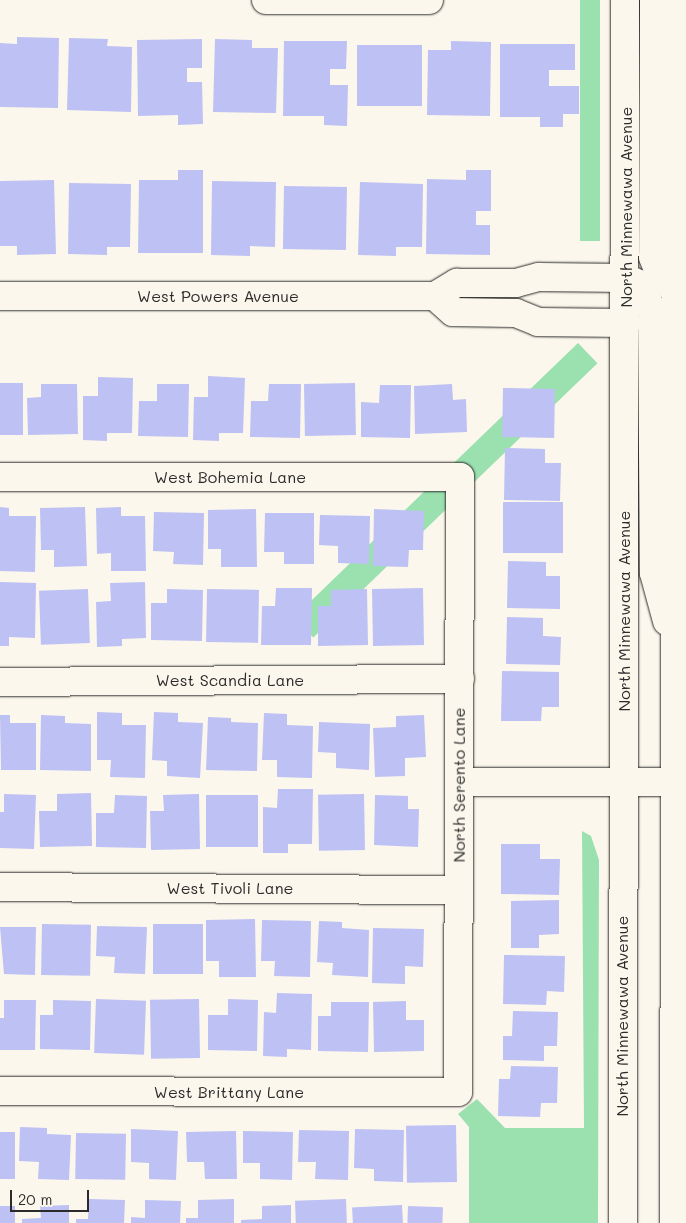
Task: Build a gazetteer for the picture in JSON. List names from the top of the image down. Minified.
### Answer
{"streets":{"street":["North Minnewawa Avenue","West Powers Avenue","West Bohemia Lane","West Scandia Lane","North Serento Lane","West Tivoli Lane","West Brittany Lane"]},"crossings":[["West Bohemia Lane","North Serento Lane"],["West Scandia Lane","North Serento Lane"],["North Serento Lane","West Tivoli Lane"],["North Serento Lane","West Brittany Lane"]],"scale_bar":"20 m"}
